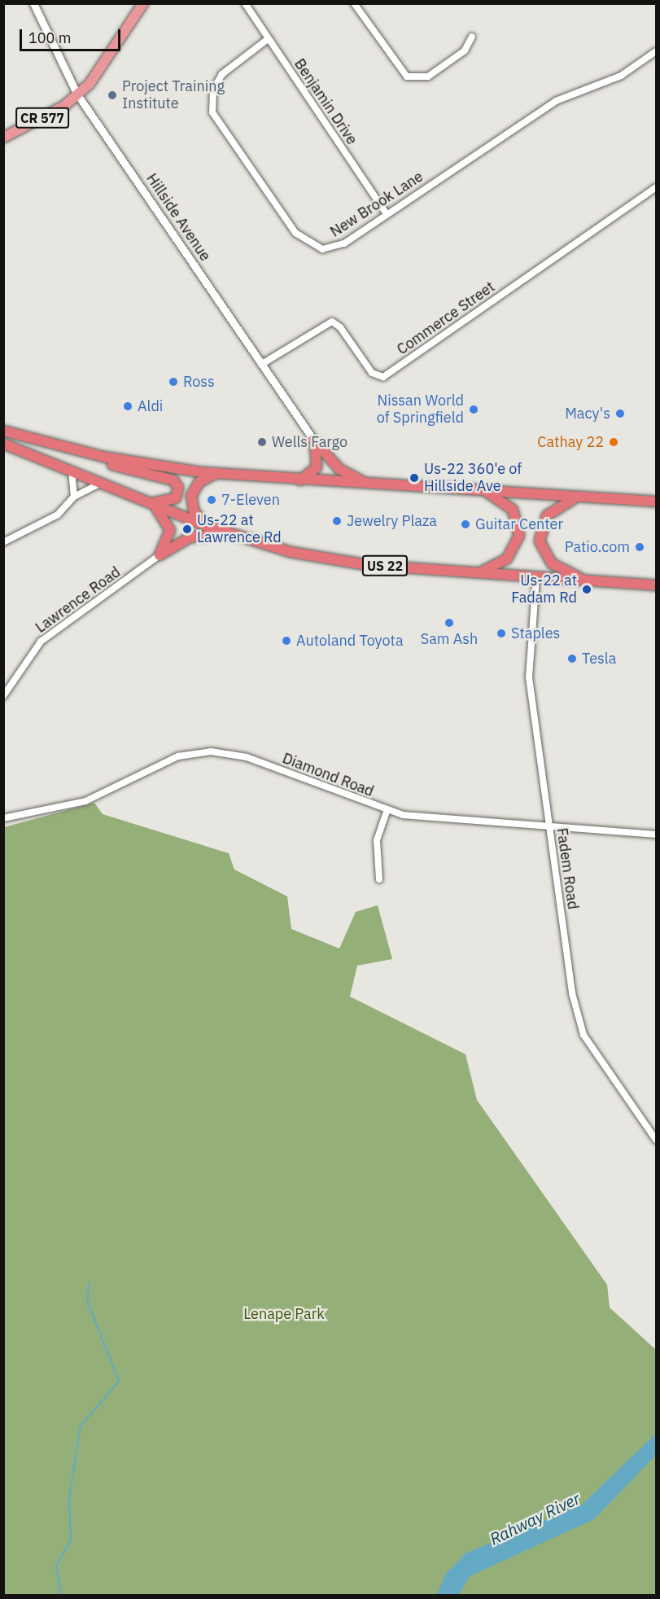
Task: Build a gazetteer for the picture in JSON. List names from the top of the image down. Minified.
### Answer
{"streets":{"highway":["US 22"],"main road":["CR 577"],"street":["Benjamin Drive","New Brook Lane","Hillside Avenue","Commerce Street","Lawrence Road","Diamond Road","Fadem Road"]},"crossings":[["Benjamin Drive","New Brook Lane"],["CR 577","Hillside Avenue"],["Hillside Avenue","Commerce Street"],["US 22","Fadem Road"],["Diamond Road","Fadem Road"]],"water":["Rahway River"],"parks":["Lenape Park"],"places":["Project Training Institute","Ross","Aldi","Nissan World of Springfield","Macy's","Wells Fargo","Cathay 22","Us-22 360'e of Hillside Ave","7-Eleven","Jewelry Plaza","Guitar Center","Us-22 at Lawrence Rd","Patio.com","Us-22 at Fadam Rd","Sam Ash","Staples","Autoland Toyota","Tesla"],"scale_bar":"100 m"}
